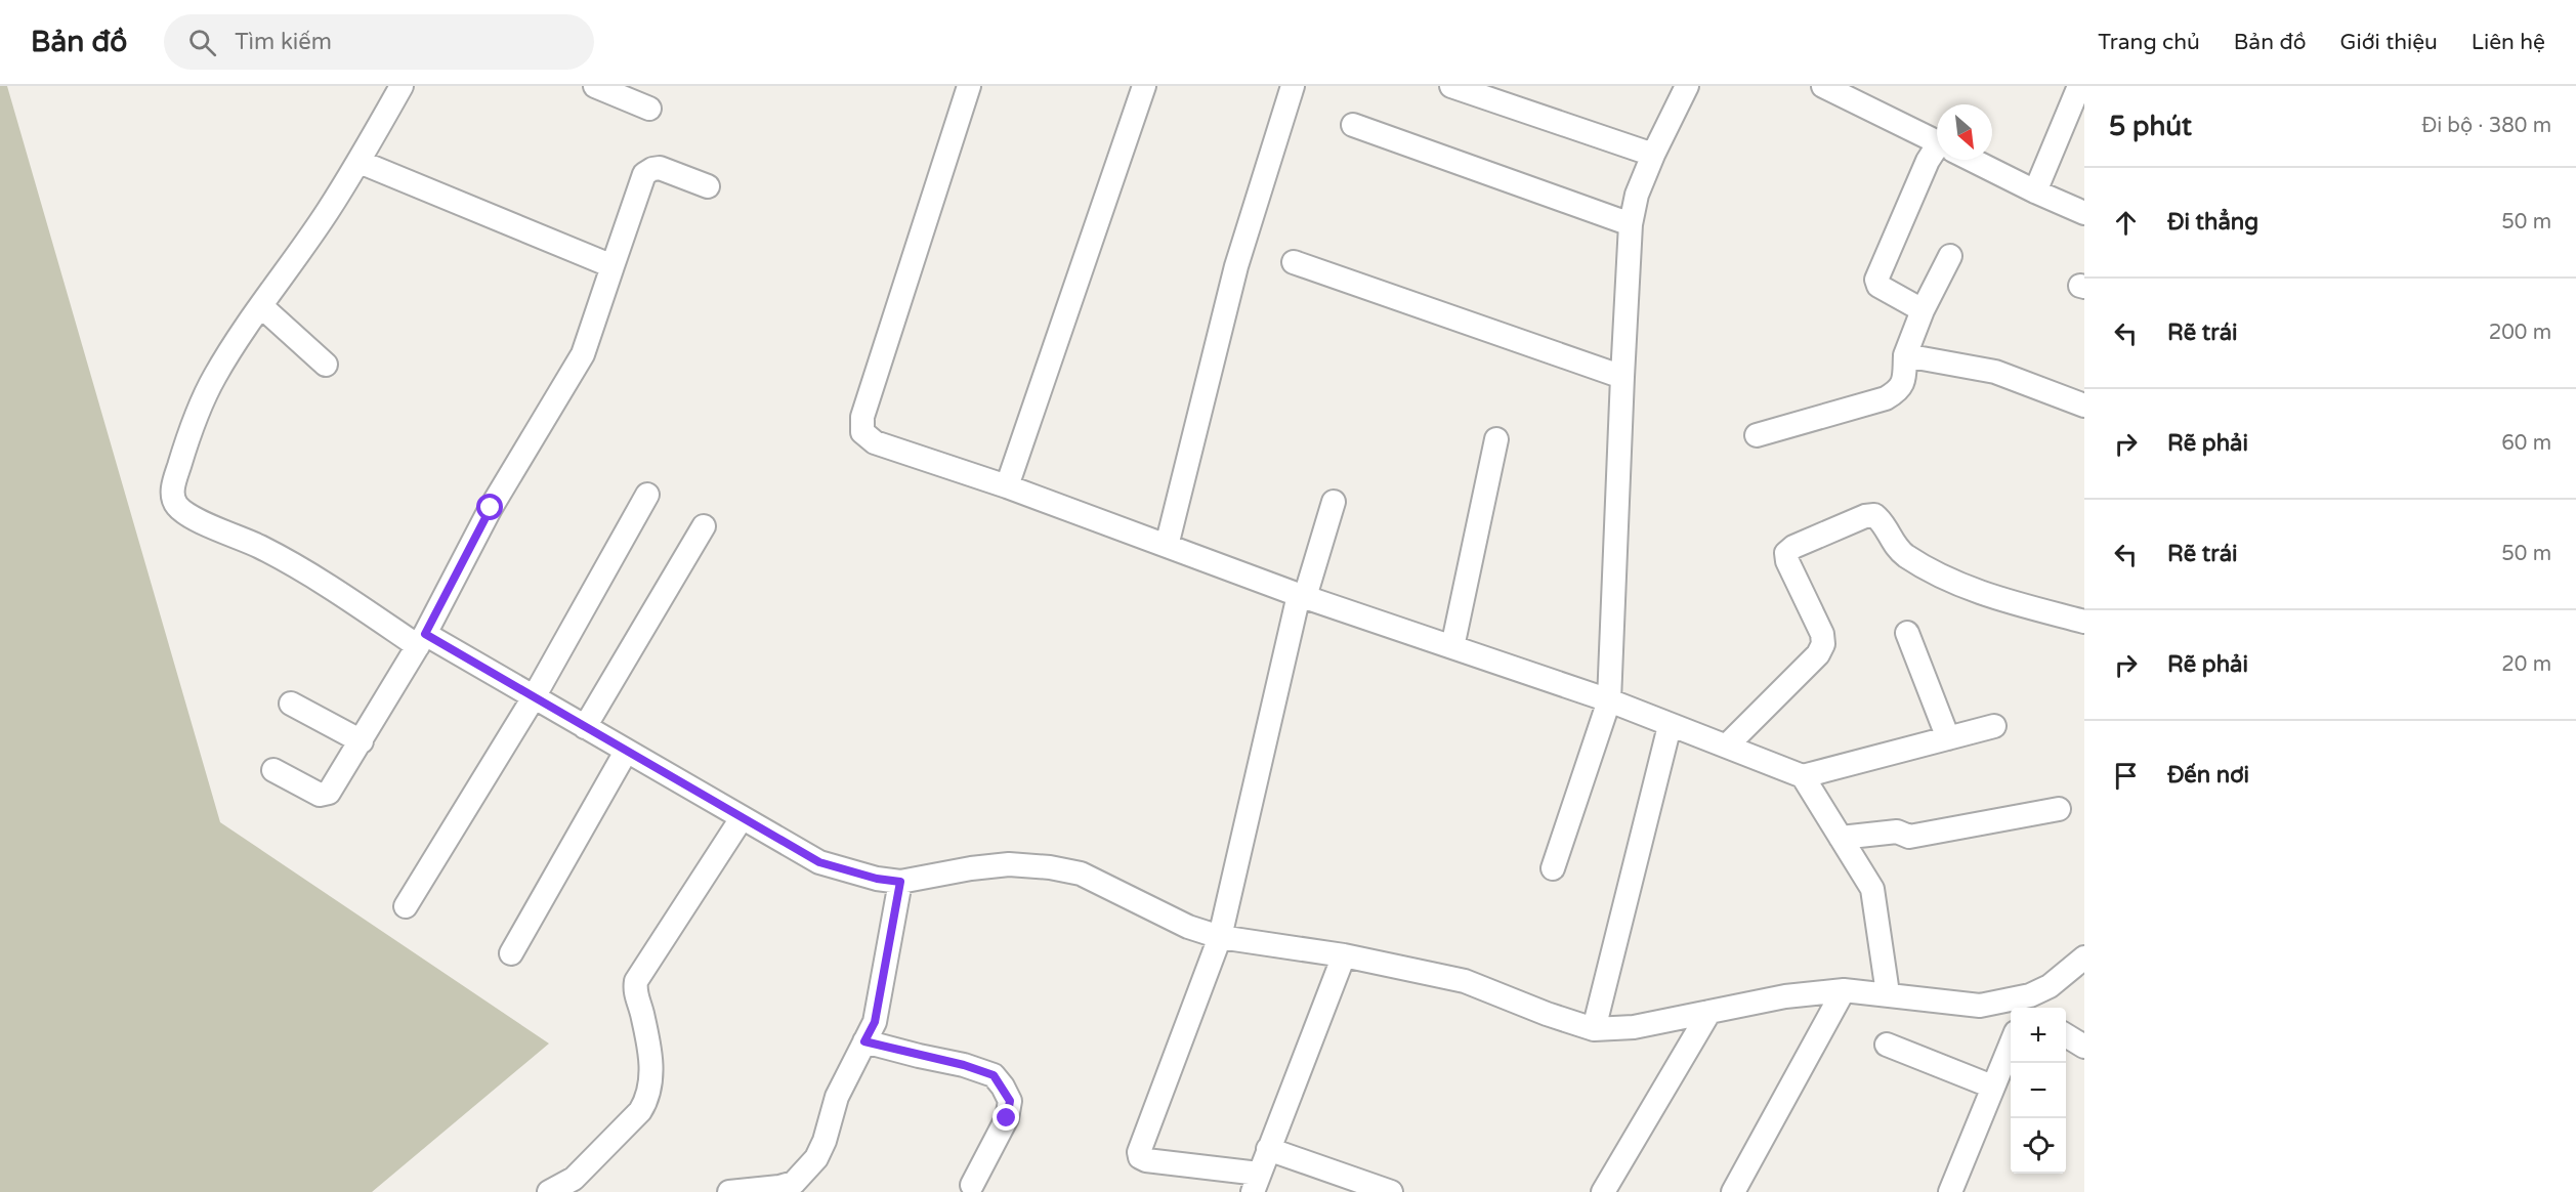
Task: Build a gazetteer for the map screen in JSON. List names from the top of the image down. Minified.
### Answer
{"north":"bottom right","page":{"header":"Bản đồ","search":"Tìm kiếm","nav":["Trang chủ","Bản đồ","Giới thiệu","Liên hệ"],"heading":["5 phút","Đi bộ · 380 m"],"list":[["Đi thẳng","50 m"],["Rẽ trái","200 m"],["Rẽ phải","60 m"],["Rẽ trái","50 m"],["Rẽ phải","20 m"],"Đến nơi"],"map_buttons":["+","−"]}}
